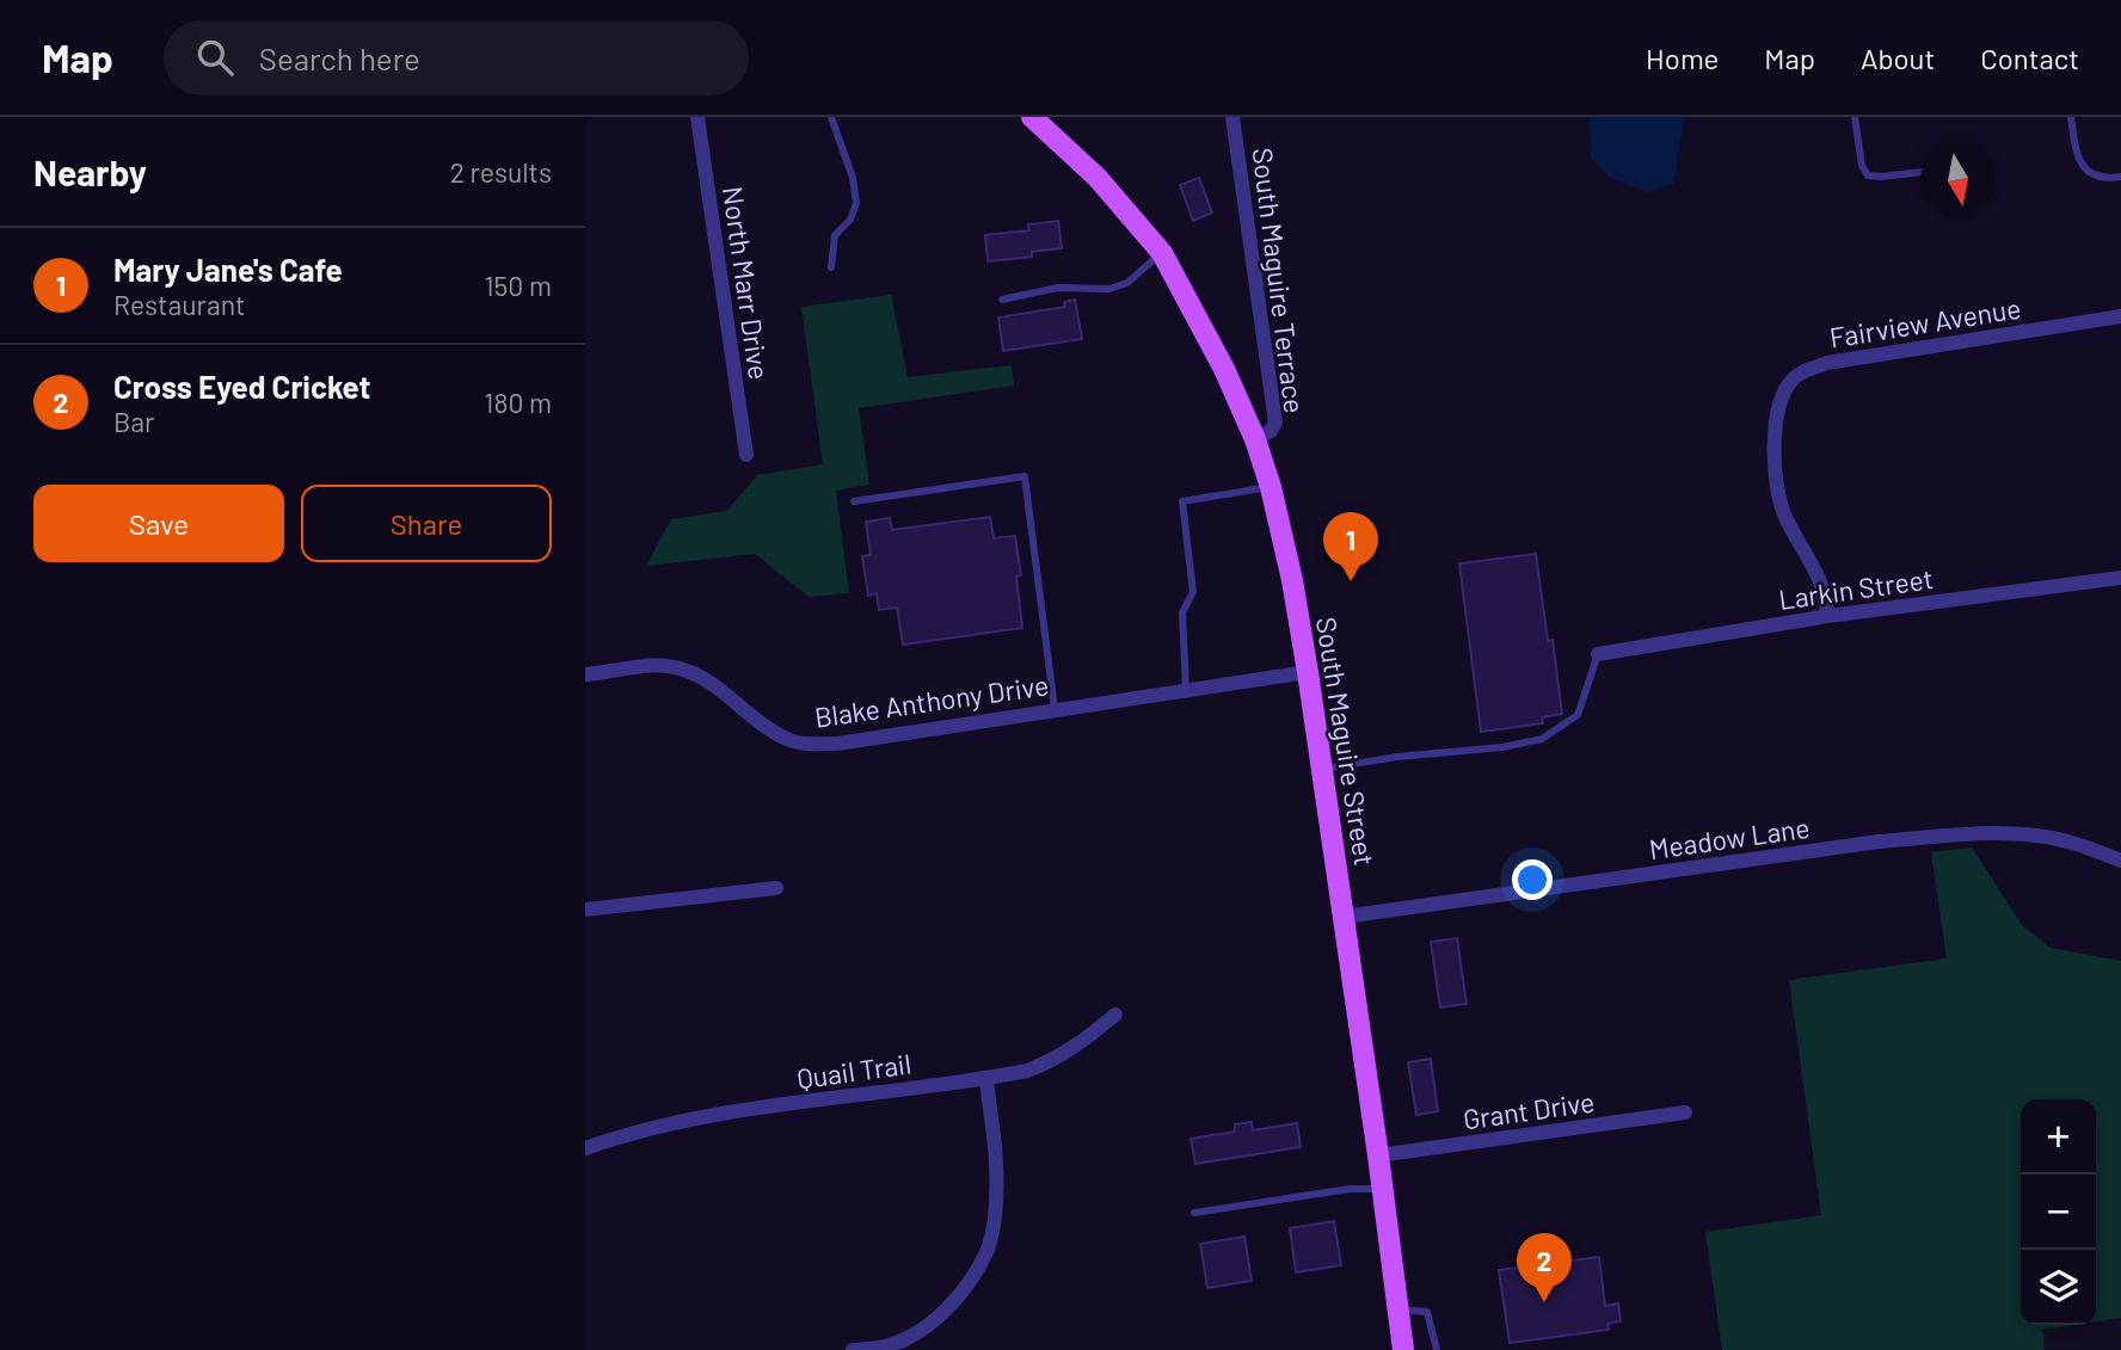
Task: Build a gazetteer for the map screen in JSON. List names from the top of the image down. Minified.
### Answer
{"streets":{"main road":["South Maguire Street"],"street":["South Maguire Terrace","North Marr Drive","Fairview Avenue","Larkin Street","Blake Anthony Drive","Meadow Lane","Quail Trail","Grant Drive"]},"crossings":[["South Maguire Terrace","South Maguire Street"],["Fairview Avenue","Larkin Street"],["Blake Anthony Drive","South Maguire Street"],["South Maguire Street","Meadow Lane"],["South Maguire Street","Grant Drive"]],"north":"bottom","page":{"header":"Map","search":"Search here","nav":["Home","Map","About","Contact"],"heading":["Nearby","2 results"],"list":[{"mark":"1","name":"Mary Jane's Cafe","note":"Restaurant","value":"150 m"},{"mark":"2","name":"Cross Eyed Cricket","note":"Bar","value":"180 m"}],"buttons":["Save","Share"],"pins":["1","2"],"map_buttons":["+","−"]}}
